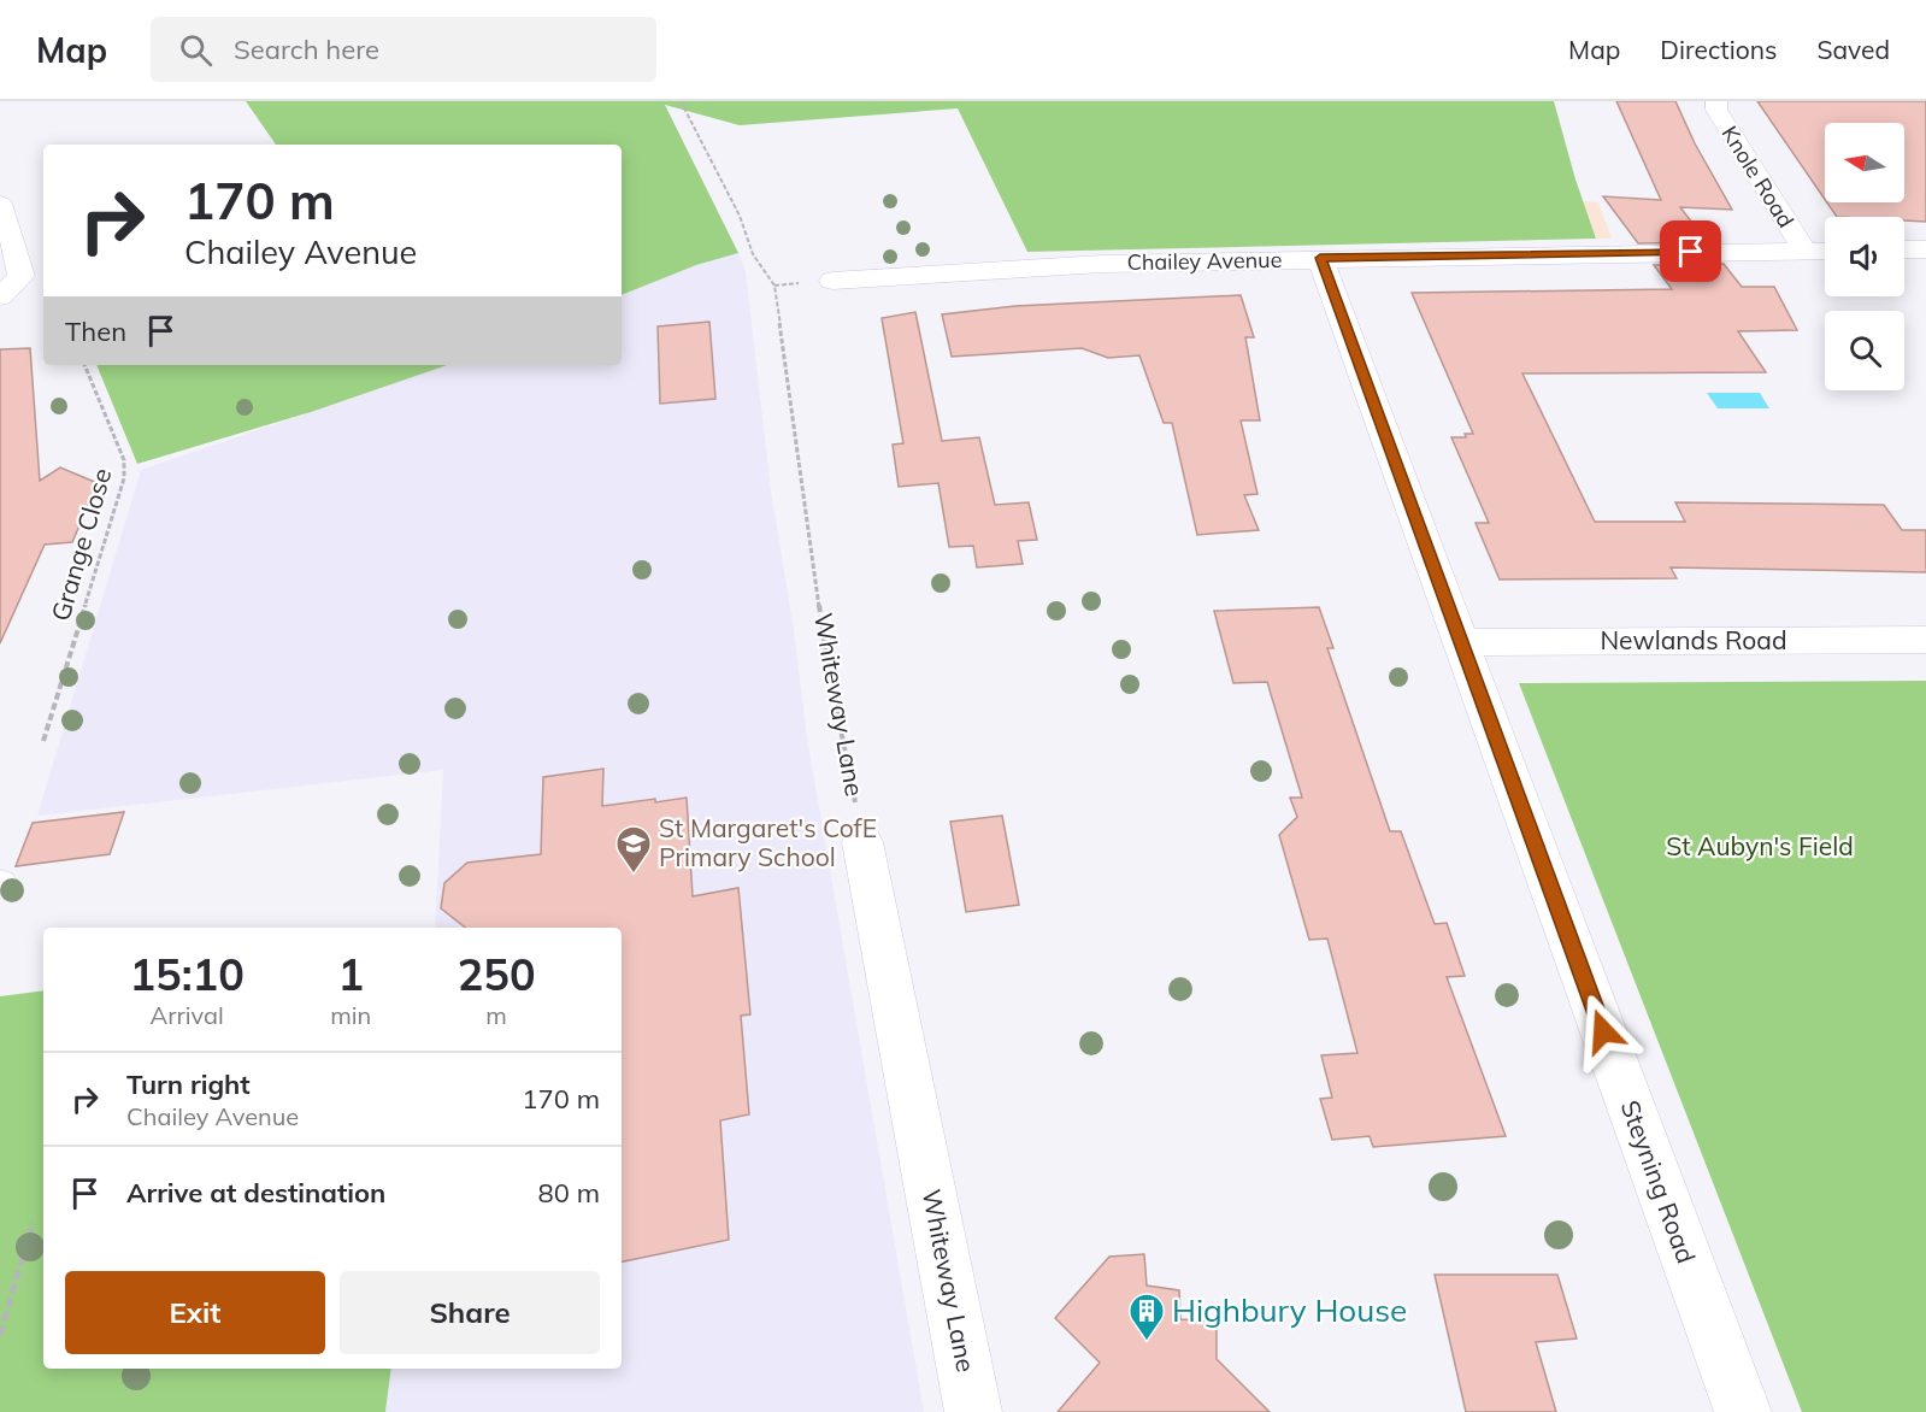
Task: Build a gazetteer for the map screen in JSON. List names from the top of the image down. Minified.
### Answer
{"streets":{"street":["Knole Road","Chailey Avenue","Newlands Road","Whiteway Lane","Steyning Road"],"path":["Grange Close"]},"crossings":[["Knole Road","Chailey Avenue"],["Chailey Avenue","Steyning Road"],["Newlands Road","Steyning Road"]],"parks":["St Aubyn's Field"],"places":{"school or university":["St Margaret's CofE Primary School"],"building":["Highbury House"]},"north":"left","page":{"header":"Map","search":"Search here","nav":["Map","Directions","Saved"],"turn":["170 m","Chailey Avenue"],"then":"Then","eta":["15:10","Arrival","1","min","250","m"],"list":[{"name":"Turn right","note":"Chailey Avenue","value":"170 m"},{"name":"Arrive at destination","value":"80 m"}],"buttons":["Exit","Share"]}}
